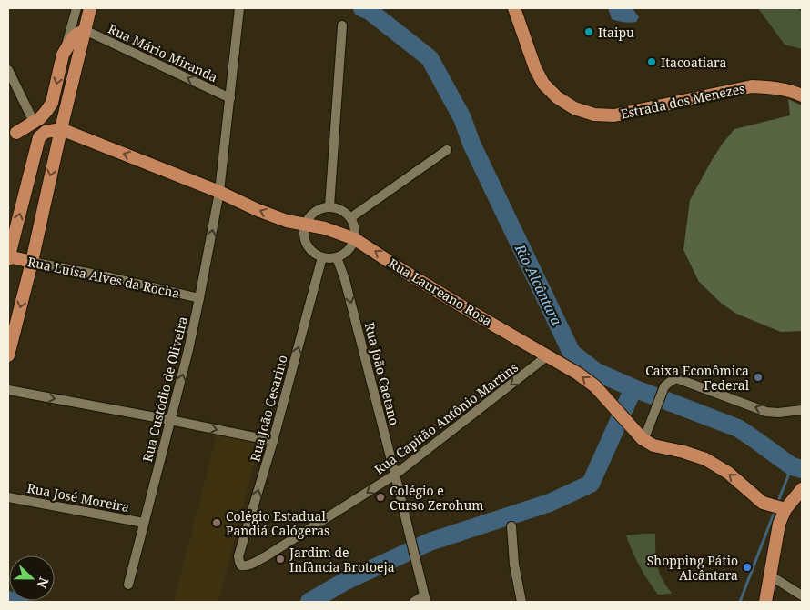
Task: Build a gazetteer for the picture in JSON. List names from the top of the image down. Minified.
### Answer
{"streets":{"main road":["Estrada dos Menezes","Rua Luísa Alves da Rocha","Rua Laureano Rosa"],"street":["Rua Mário Miranda","Rua João Caetano","Rua Custódio de Oliveira","Rua João Cesarino","Rua Capitão Antônio Martins","Rua José Moreira"]},"crossings":[["Rua Mário Miranda","Rua Custódio de Oliveira"],["Rua Luísa Alves da Rocha","Rua Custódio de Oliveira"],["Rua Laureano Rosa","Rua Custódio de Oliveira"],["Rua Laureano Rosa","Rua Capitão Antônio Martins"],["Rua João Caetano","Rua Capitão Antônio Martins"],["Rua Custódio de Oliveira","Rua José Moreira"],["Rua João Cesarino","Rua Capitão Antônio Martins"]],"one_way":["Rua Mário Miranda","Rua Laureano Rosa","Rua João Caetano","Rua Custódio de Oliveira","Rua João Cesarino","Rua Capitão Antônio Martins"],"water":["Rio Alcântara"],"places":["Itaipu","Itacoatiara","Caixa Econômica Federal","Colégio e Curso Zerohum","Colégio Estadual Pandiá Calógeras","Jardim de Infância Brotoeja","Shopping Pátio Alcântara"],"north":"right"}
